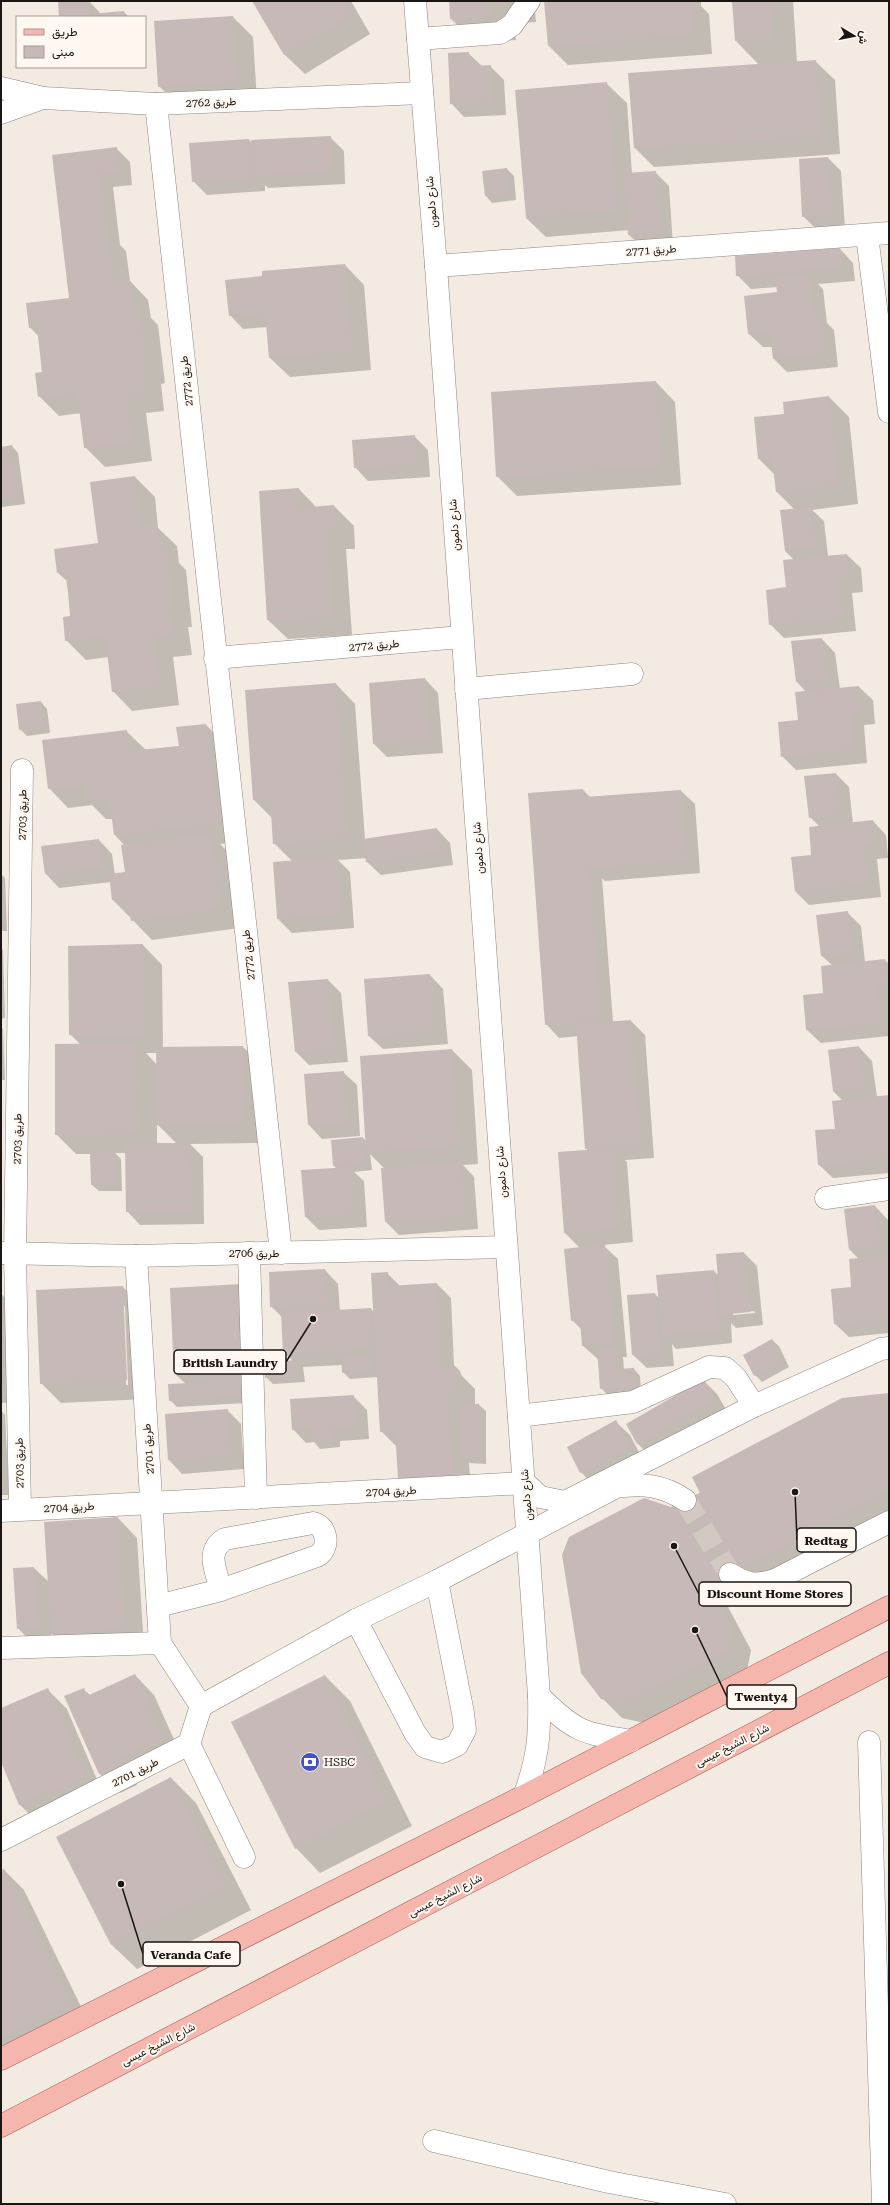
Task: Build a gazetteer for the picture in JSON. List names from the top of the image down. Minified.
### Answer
{"streets":{"main road":["شارع الشيخ عيسى"],"street":["طريق 2762","شارع دلمون","طريق 2771","طريق 2772","طريق 2703","طريق 2706","طريق 2701","طريق 2704"]},"crossings":[["طريق 2762","شارع دلمون"],["طريق 2762","طريق 2772"],["شارع دلمون","طريق 2771"],["شارع دلمون","طريق 2772"],["شارع دلمون","طريق 2706"],["شارع دلمون","طريق 2704"],["طريق 2772","طريق 2706"],["طريق 2703","طريق 2706"],["طريق 2703","طريق 2704"],["طريق 2706","طريق 2701"],["طريق 2701","طريق 2704"]],"places":{"other":["British Laundry","Redtag","Discount Home Stores","Twenty4","Veranda Cafe"],"bank":["HSBC"]},"legend":["طريق","مبنى"],"north":"right"}
